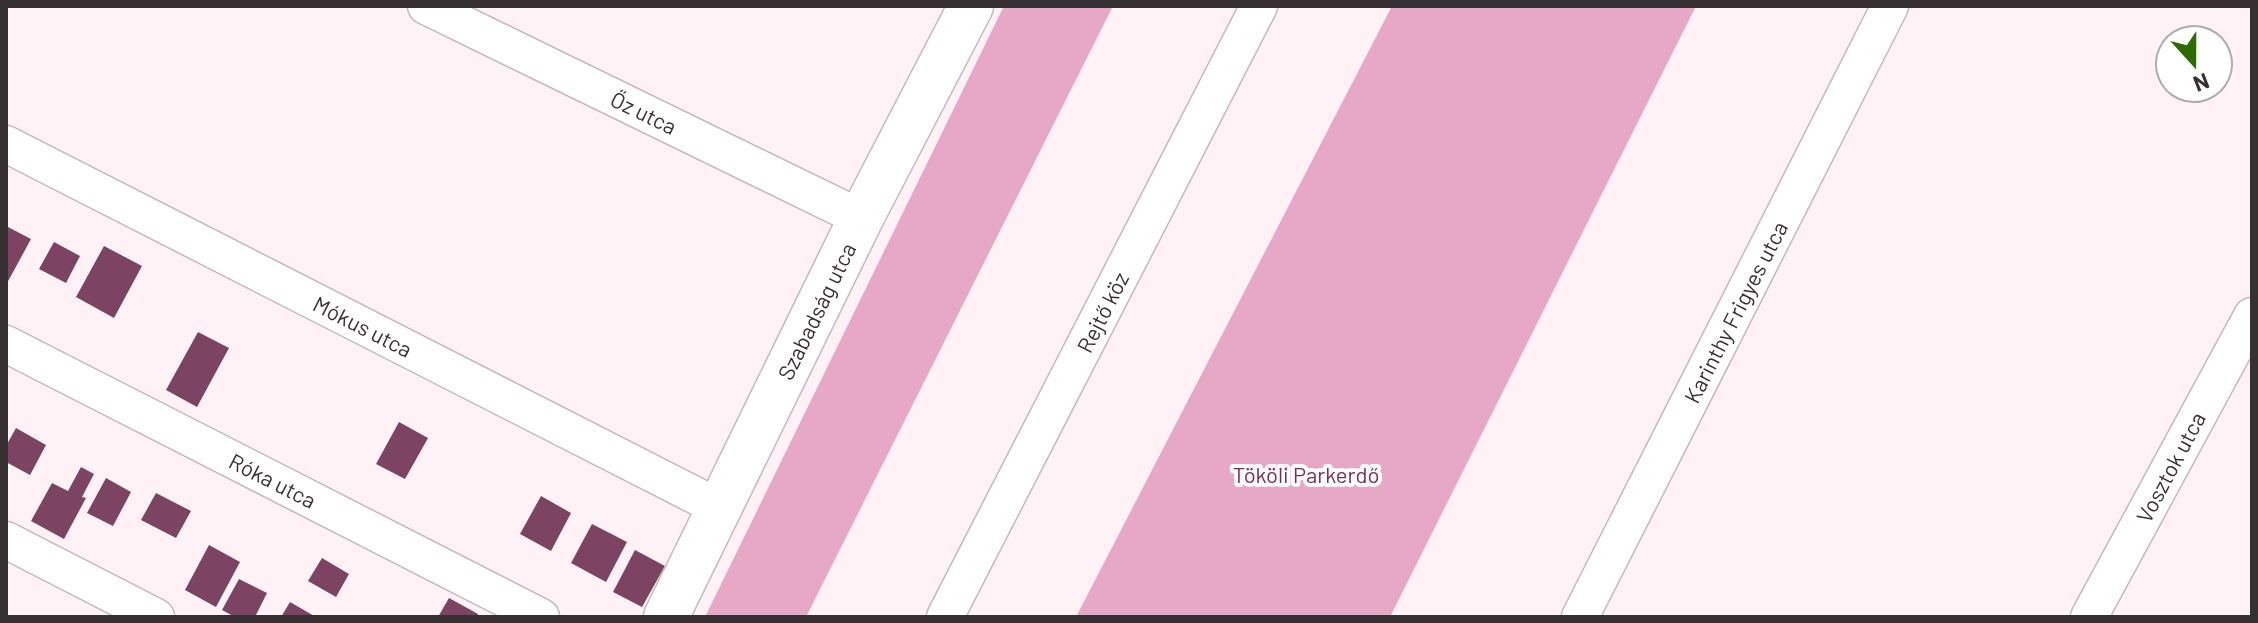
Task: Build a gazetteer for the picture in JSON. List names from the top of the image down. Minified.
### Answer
{"streets":{"street":["Őz utca","Szabadság utca","Rejtő köz","Karinthy Frigyes utca","Mókus utca","Vosztok utca","Róka utca"]},"crossings":[["Őz utca","Szabadság utca"],["Szabadság utca","Mókus utca"]],"parks":["Tököli Parkerdő"],"north":"bottom"}
